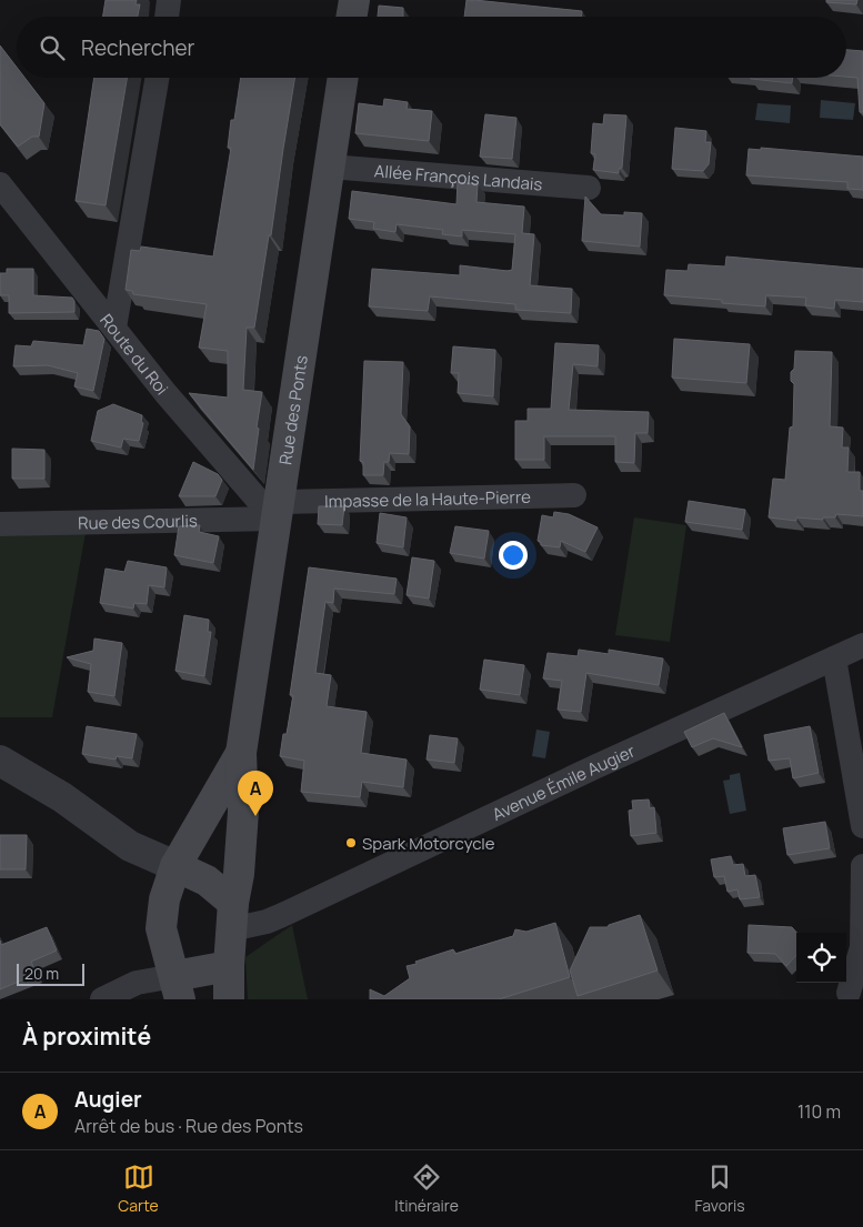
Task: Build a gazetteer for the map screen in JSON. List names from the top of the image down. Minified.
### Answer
{"streets":{"main road":["Rue des Ponts"],"street":["Allée François Landais","Route du Roi","Impasse de la Haute-Pierre","Rue des Courlis","Avenue Émile Augier"]},"crossings":[["Allée François Landais","Rue des Ponts"],["Route du Roi","Rue des Ponts"],["Route du Roi","Impasse de la Haute-Pierre"],["Route du Roi","Rue des Courlis"],["Rue des Ponts","Impasse de la Haute-Pierre"],["Rue des Ponts","Rue des Courlis"],["Rue des Ponts","Avenue Émile Augier"],["Impasse de la Haute-Pierre","Rue des Courlis"]],"places":["Spark Motorcycle"],"scale_bar":"20 m","page":{"search":"Rechercher","pins":"A","scale":"20 m","heading":"À proximité","list":[{"mark":"A","name":"Augier","note":"Arrêt de bus · Rue des Ponts","value":"110 m"}],"nav":["Carte","Itinéraire","Favoris"]}}
